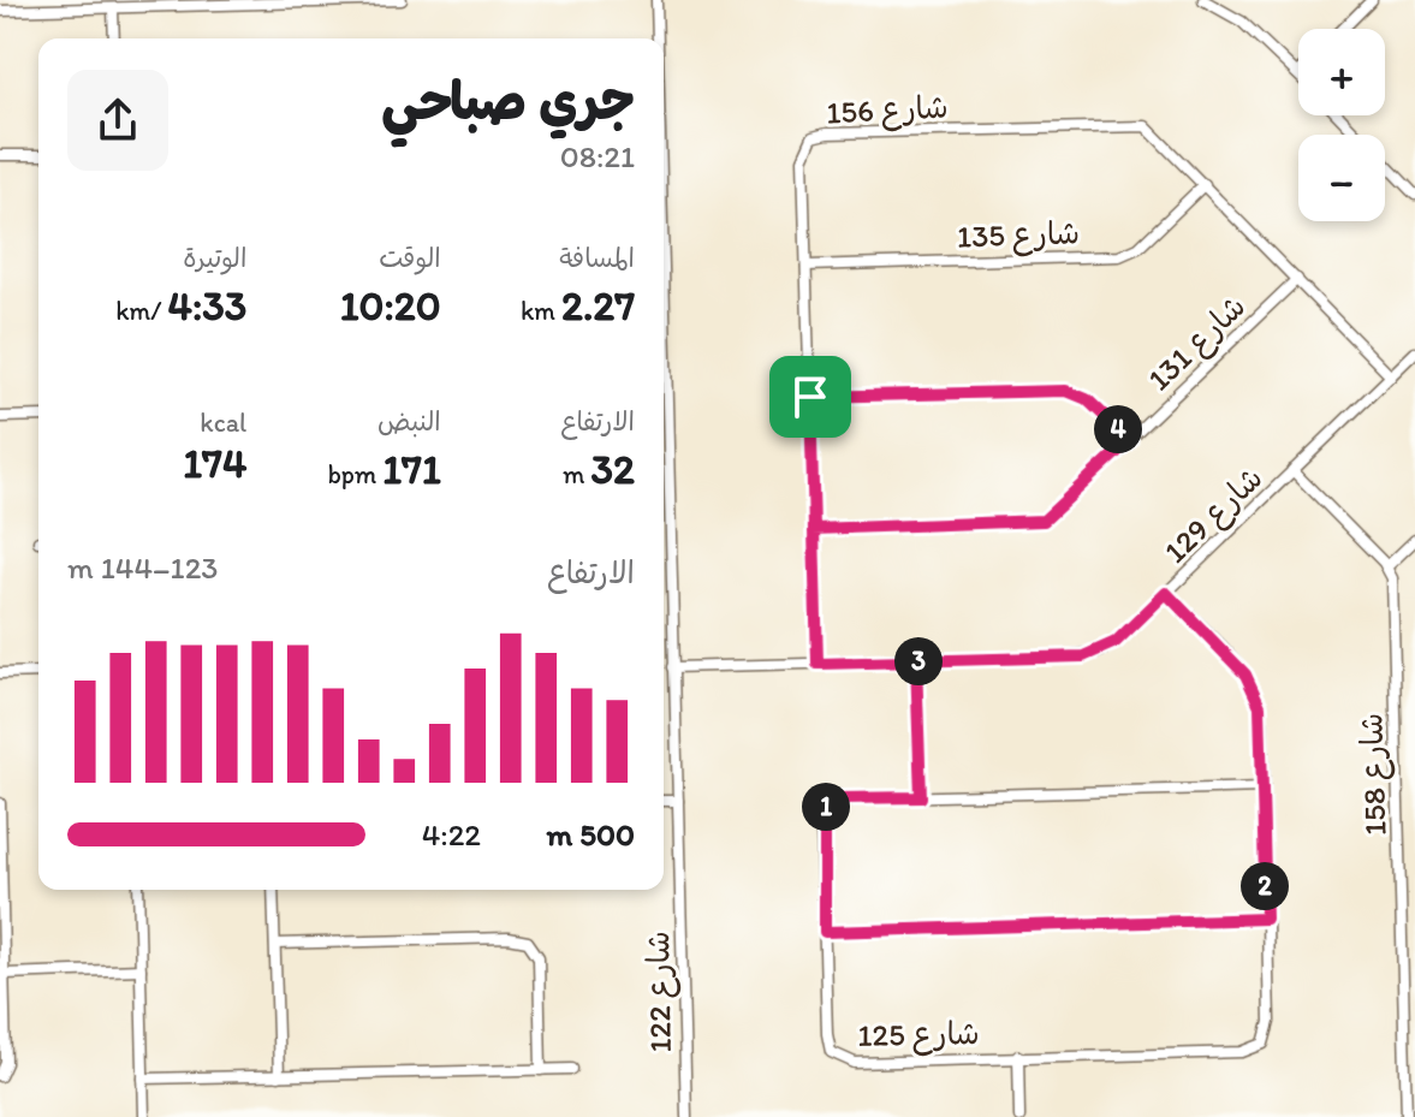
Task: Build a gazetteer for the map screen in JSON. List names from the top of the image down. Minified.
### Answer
{"streets":{"street":["شارع 156","شارع 135","شارع 131","شارع 129","شارع 158","شارع 122","شارع 125"]},"crossings":[["شارع 156","شارع 135"],["شارع 156","شارع 131"],["شارع 156","شارع 129"],["شارع 129","شارع 122"],["شارع 129","شارع 125"]],"page":{"map_buttons":["+","−"],"heading":["جري صباحي","08:21"],"stats":[["المسافة","2.27 km"],["الوقت","10:20"],["الوتيرة","4:33 /km"],["الارتفاع","32 m"],["النبض","171 bpm"],["kcal","174"]],"pins":["4","3","1","2"],"chart":["الارتفاع","123–144 m"],"list":[{"name":"500 m","note":"4:22"}]}}
